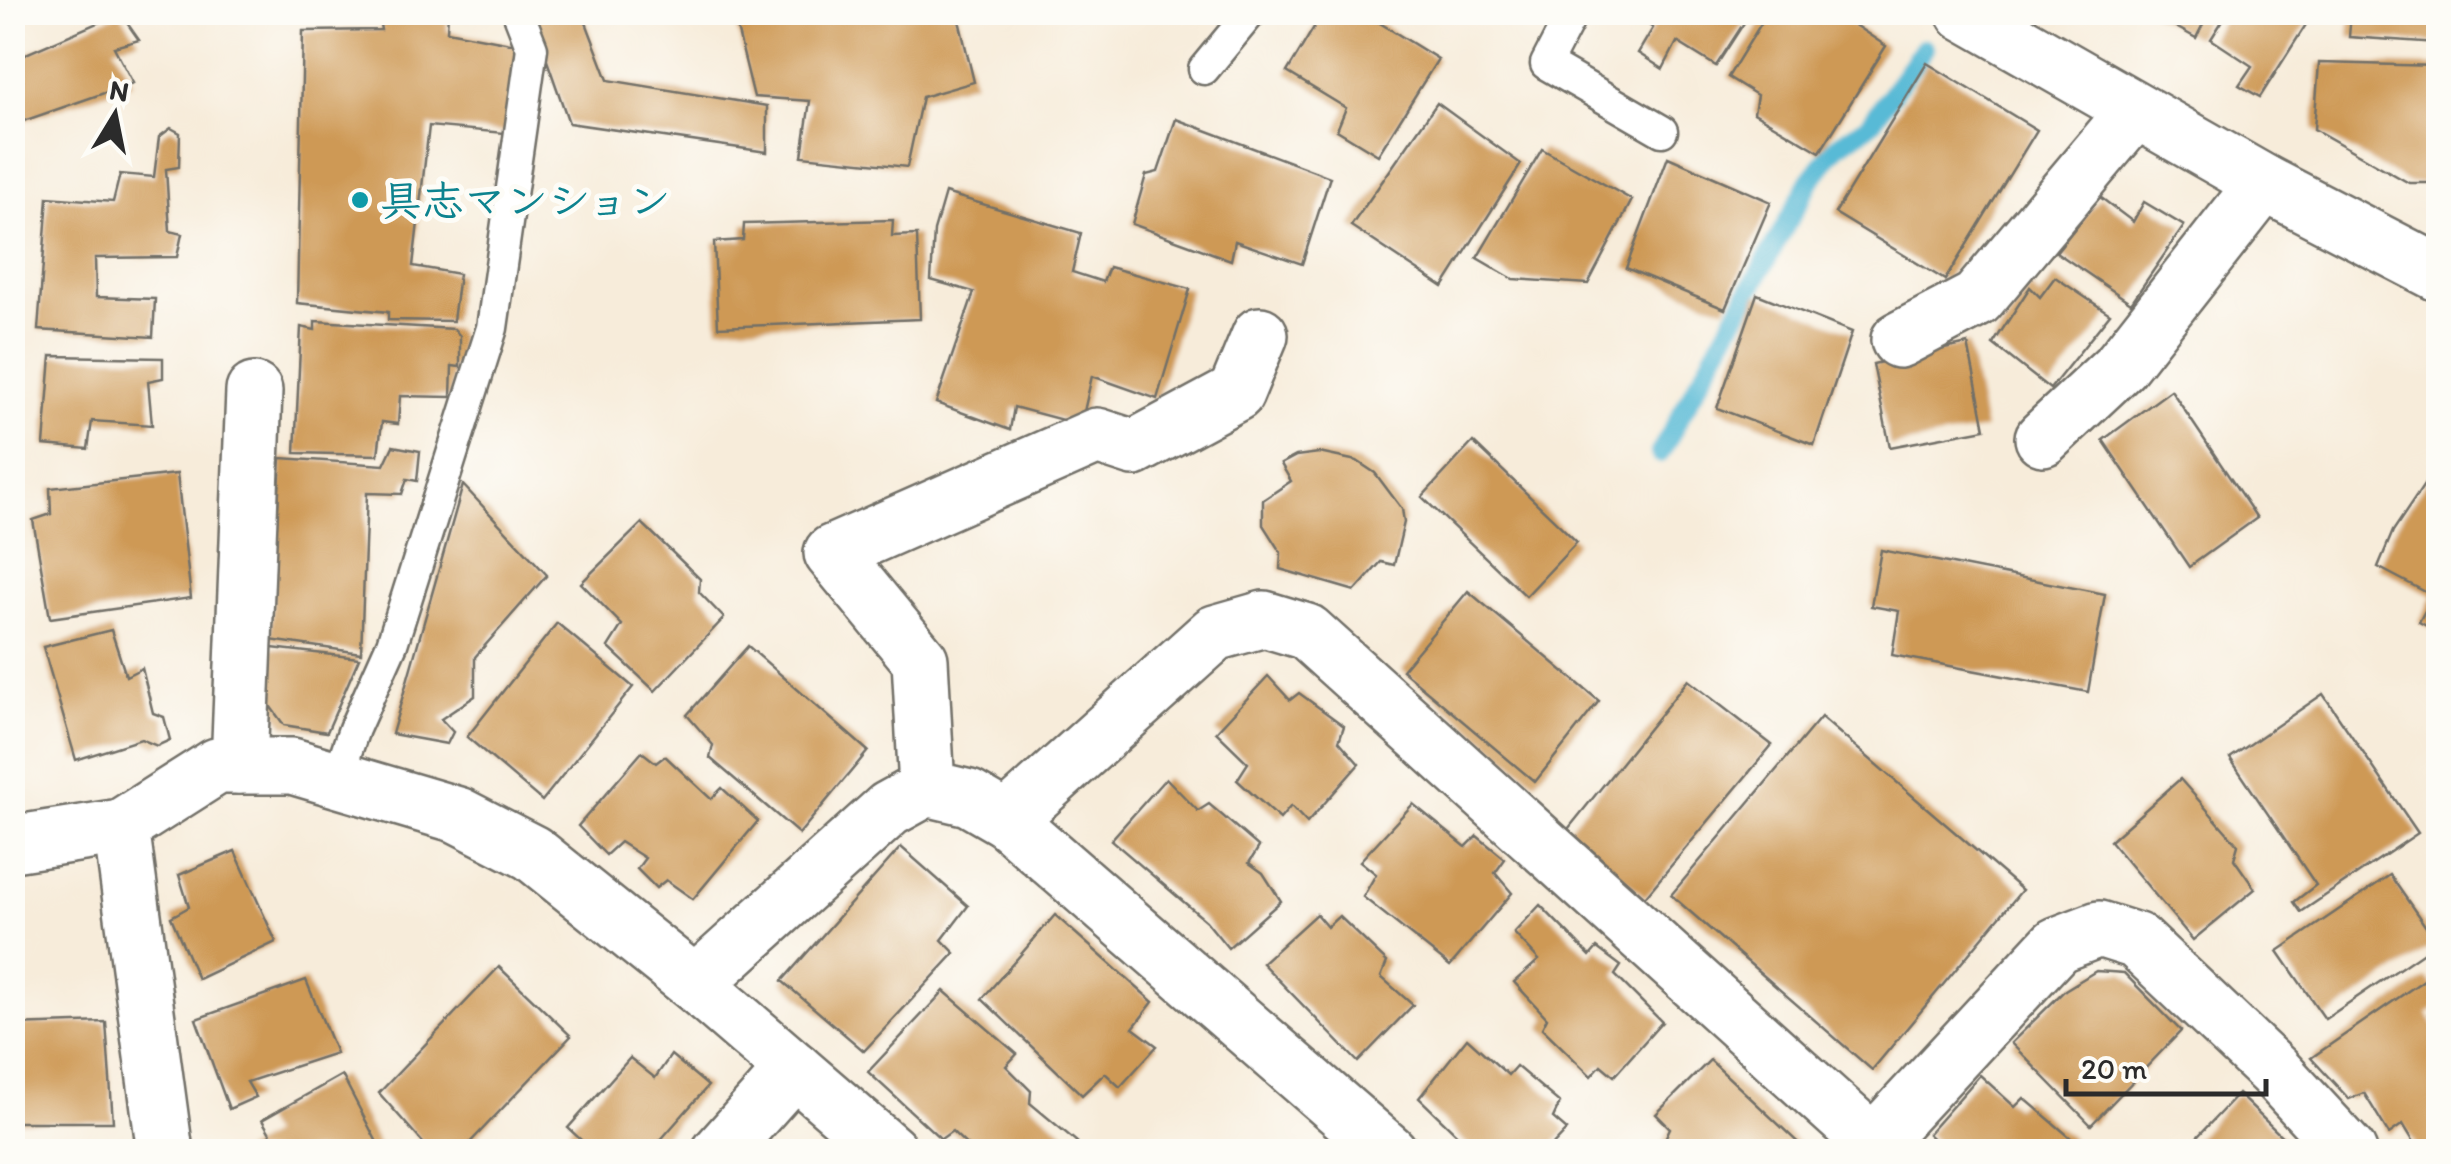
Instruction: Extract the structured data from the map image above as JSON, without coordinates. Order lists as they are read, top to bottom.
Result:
{
  "places": ["具志マンション"],
  "scale_bar": "20 m",
  "north": "top"
}
